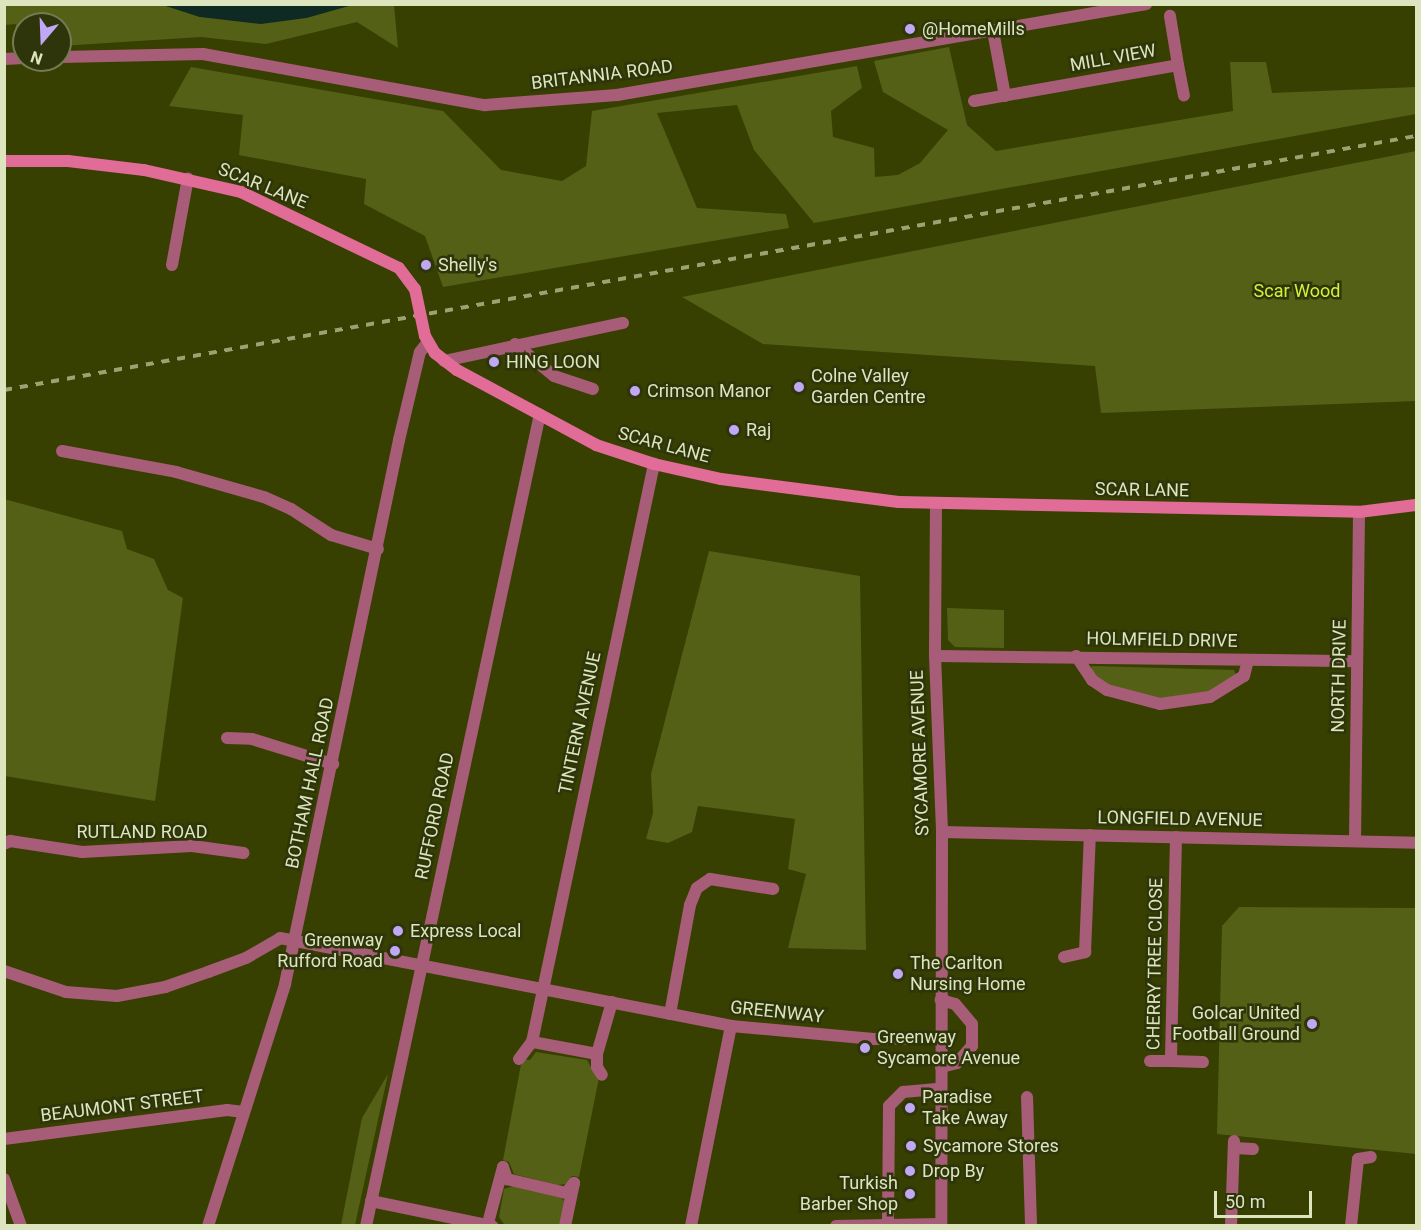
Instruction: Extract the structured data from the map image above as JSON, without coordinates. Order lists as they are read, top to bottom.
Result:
{
  "streets": {
    "main road": ["SCAR LANE"],
    "street": [
      "MILL VIEW",
      "BRITANNIA ROAD",
      "HOLMFIELD DRIVE",
      "NORTH DRIVE",
      "TINTERN AVENUE",
      "SYCAMORE AVENUE",
      "BOTHAM HALL ROAD",
      "RUFFORD ROAD",
      "LONGFIELD AVENUE",
      "RUTLAND ROAD",
      "CHERRY TREE CLOSE",
      "GREENWAY",
      "BEAUMONT STREET"
    ]
  },
  "crossings": [
    ["SCAR LANE", "NORTH DRIVE"],
    ["SCAR LANE", "TINTERN AVENUE"],
    ["SCAR LANE", "SYCAMORE AVENUE"],
    ["SCAR LANE", "BOTHAM HALL ROAD"],
    ["SCAR LANE", "RUFFORD ROAD"],
    ["HOLMFIELD DRIVE", "NORTH DRIVE"],
    ["HOLMFIELD DRIVE", "SYCAMORE AVENUE"],
    ["NORTH DRIVE", "LONGFIELD AVENUE"],
    ["TINTERN AVENUE", "GREENWAY"],
    ["SYCAMORE AVENUE", "LONGFIELD AVENUE"],
    ["SYCAMORE AVENUE", "GREENWAY"],
    ["BOTHAM HALL ROAD", "GREENWAY"],
    ["BOTHAM HALL ROAD", "BEAUMONT STREET"],
    ["RUFFORD ROAD", "GREENWAY"],
    ["LONGFIELD AVENUE", "CHERRY TREE CLOSE"]
  ],
  "parks": ["Scar Wood"],
  "places": [
    "@HomeMills",
    "Shelly's",
    "HING LOON",
    "Colne Valley Garden Centre",
    "Crimson Manor",
    "Raj",
    "Express Local",
    "Greenway Rufford Road",
    "The Carlton Nursing Home",
    "Golcar United Football Ground",
    "Greenway Sycamore Avenue",
    "Paradise Take Away",
    "Sycamore Stores",
    "Drop By",
    "Turkish Barber Shop"
  ],
  "scale_bar": "50 m",
  "north": "bottom"
}
